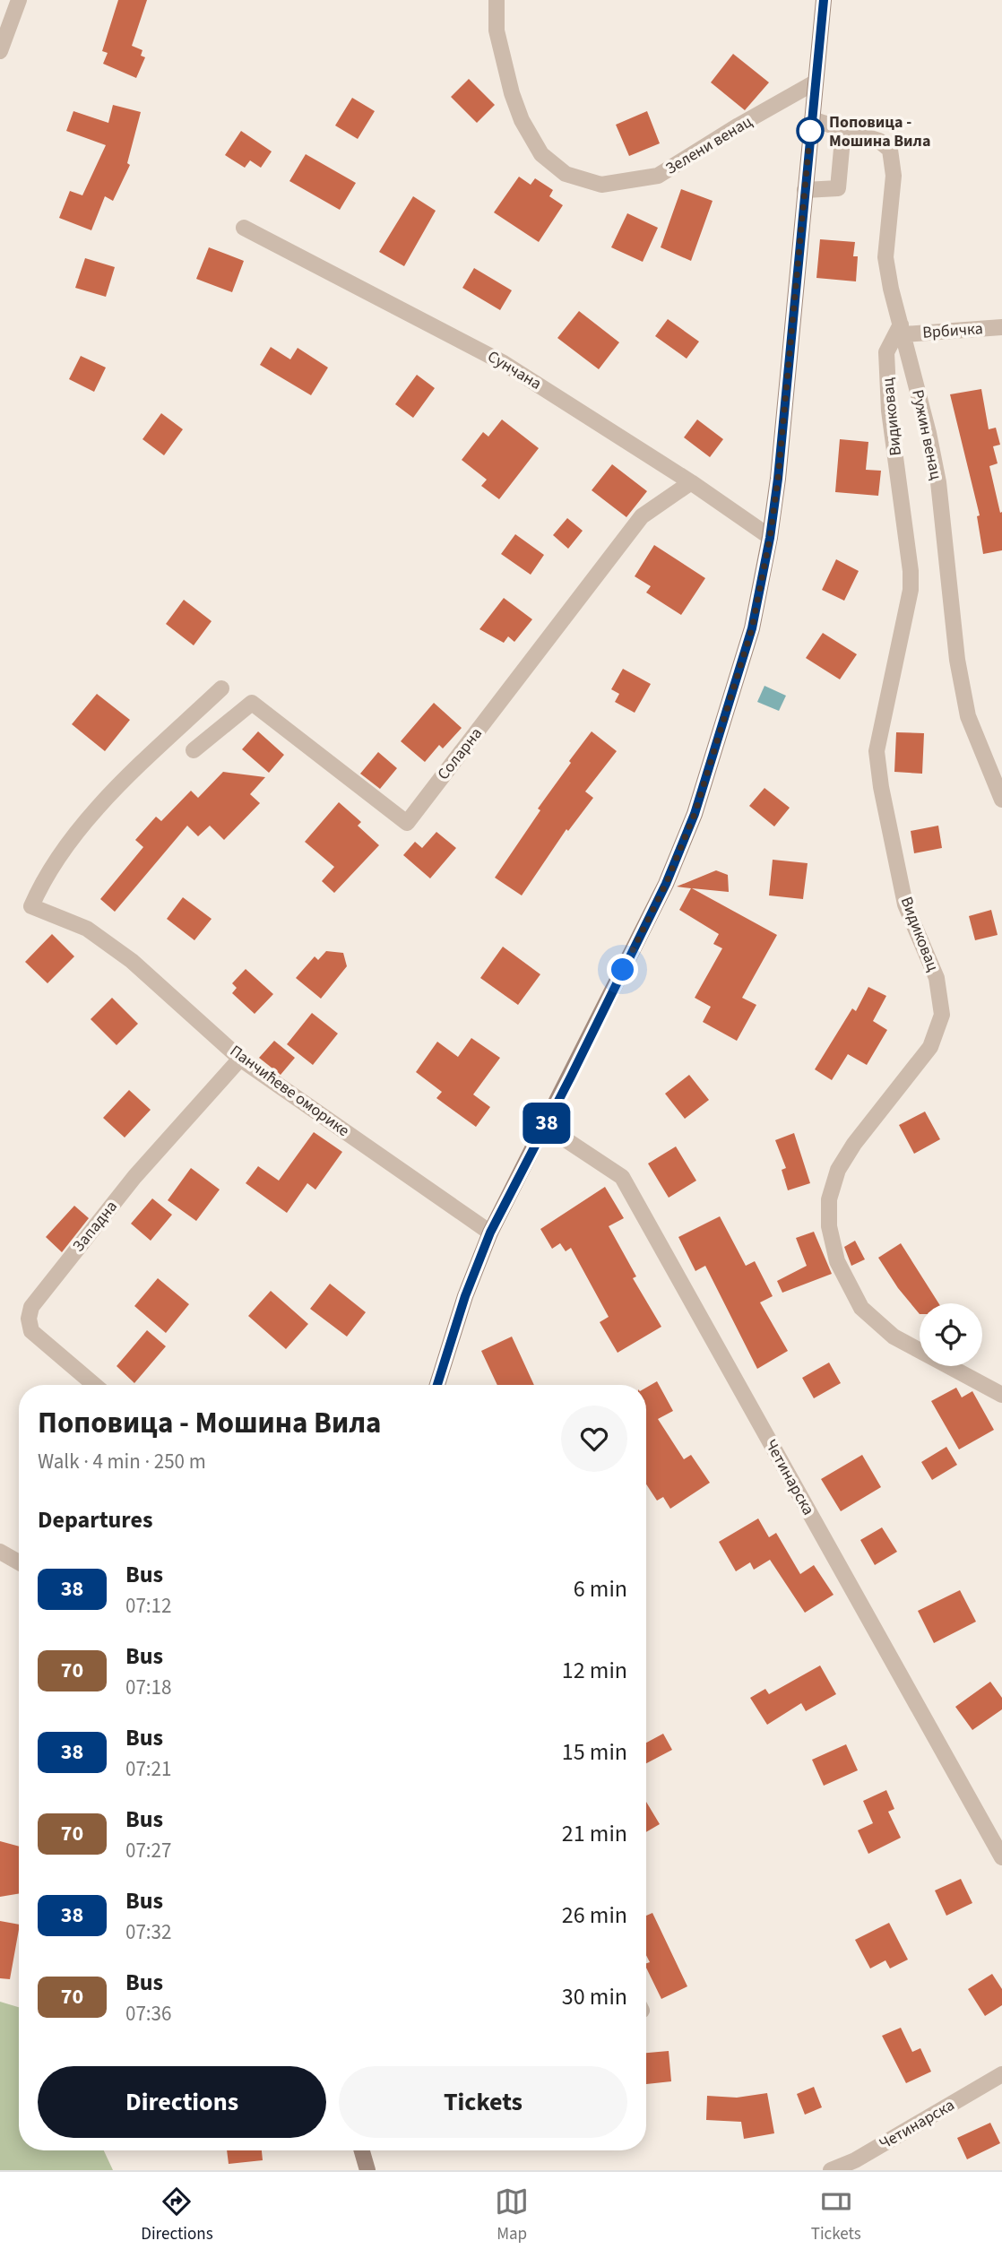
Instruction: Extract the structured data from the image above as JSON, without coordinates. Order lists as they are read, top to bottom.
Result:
{
  "streets": {
    "street": [
      "Зелени венац",
      "Врбичка",
      "Сунчана",
      "Видиковац",
      "Ружин венац",
      "Соларна",
      "Панчићеве оморике",
      "Западна",
      "Четинарска"
    ]
  },
  "crossings": [
    ["Врбичка", "Видиковац"],
    ["Врбичка", "Ружин венац"],
    ["Сунчана", "Соларна"],
    ["Видиковац", "Ружин венац"],
    ["Панчићеве оморике", "Западна"]
  ],
  "places": ["Поповица - Мошина Вила"],
  "lines": ["bus line 38"],
  "page": {
    "on_map": "38",
    "heading": [
      ["Поповица - Мошина Вила", "Walk · 4 min · 250 m"],
      "Departures"
    ],
    "list": [
      {
        "mark": "38",
        "name": "Bus",
        "note": "07:12",
        "value": "6 min"
      },
      {
        "mark": "70",
        "name": "Bus",
        "note": "07:18",
        "value": "12 min"
      },
      {
        "mark": "38",
        "name": "Bus",
        "note": "07:21",
        "value": "15 min"
      },
      {
        "mark": "70",
        "name": "Bus",
        "note": "07:27",
        "value": "21 min"
      },
      {
        "mark": "38",
        "name": "Bus",
        "note": "07:32",
        "value": "26 min"
      },
      {
        "mark": "70",
        "name": "Bus",
        "note": "07:36",
        "value": "30 min"
      }
    ],
    "buttons": ["Directions", "Tickets"],
    "tabs": ["Directions", "Map", "Tickets"]
  }
}
